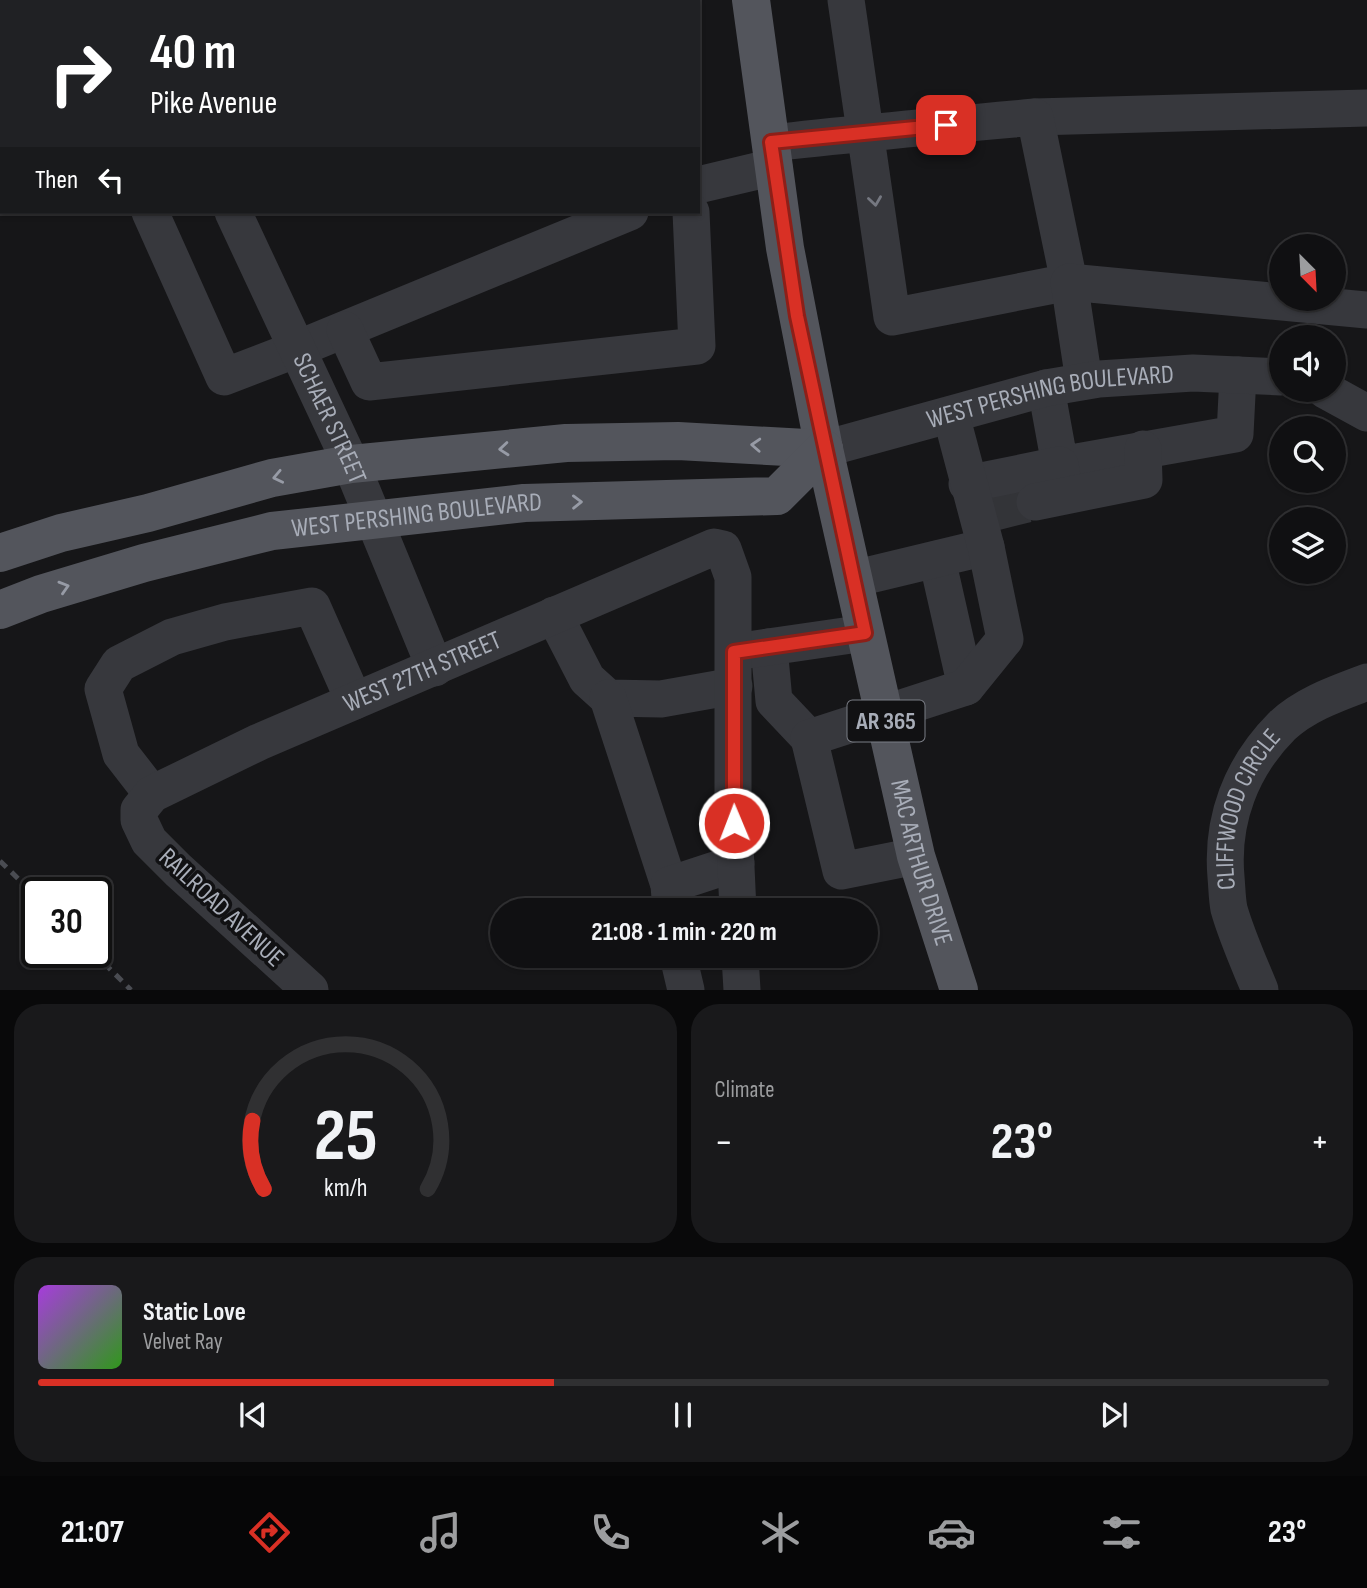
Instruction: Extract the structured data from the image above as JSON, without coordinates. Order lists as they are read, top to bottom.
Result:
{
  "streets": {
    "main road": ["WEST PERSHING BOULEVARD", "AR 365", "MAC ARTHUR DRIVE"],
    "street": [
      "SCHAER STREET",
      "WEST 27TH STREET",
      "CLIFFWOOD CIRCLE",
      "RAILROAD AVENUE"
    ]
  },
  "crossings": [
    ["WEST PERSHING BOULEVARD", "SCHAER STREET"],
    ["WEST PERSHING BOULEVARD", "AR 365"],
    ["WEST PERSHING BOULEVARD", "MAC ARTHUR DRIVE"],
    ["SCHAER STREET", "WEST 27TH STREET"],
    ["WEST 27TH STREET", "RAILROAD AVENUE"],
    ["AR 365", "MAC ARTHUR DRIVE"]
  ],
  "north": "bottom right",
  "page": {
    "turn": ["40 m", "Pike Avenue"],
    "then": "Then",
    "limit": "30",
    "trip": "21:08 · 1 min · 220 m",
    "tile": "Climate",
    "heat": ["−", "23°", "+"],
    "song": ["Static Love", "Velvet Ray"],
    "tabs": ["21:07", "23°"],
    "gauge": ["25", "km/h"]
  }
}
